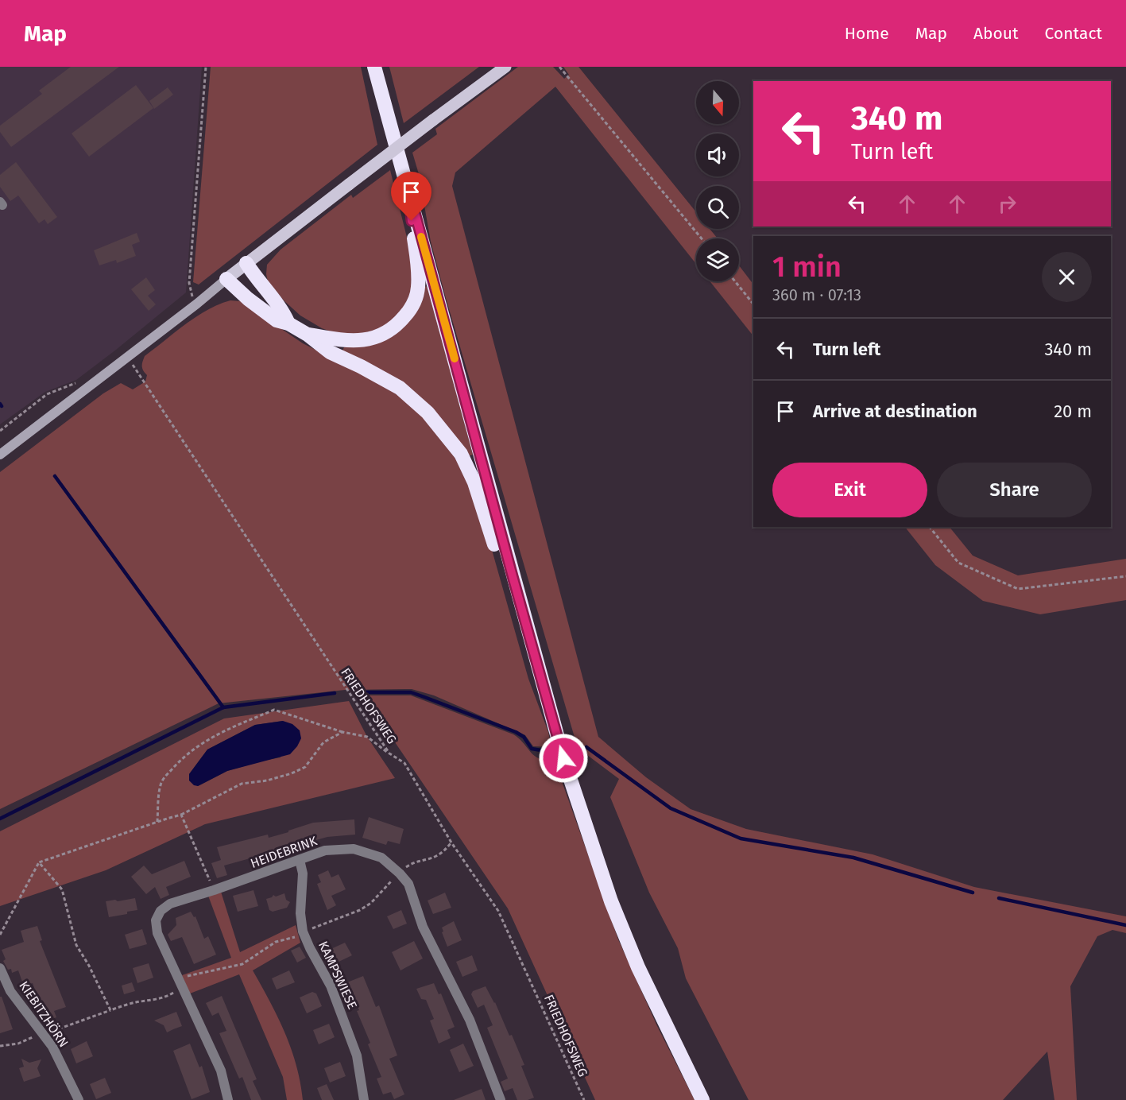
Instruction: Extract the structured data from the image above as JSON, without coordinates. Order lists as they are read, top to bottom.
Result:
{
  "streets": {
    "street": ["HEIDEBRINK", "KAMPSWIESE", "KIEBITZHÖRN"],
    "path": ["FRIEDHOFSWEG"]
  },
  "crossings": [
    ["HEIDEBRINK", "KAMPSWIESE"]
  ],
  "north": "bottom",
  "page": {
    "header": "Map",
    "nav": [
      "Home",
      "Map",
      "About",
      "Contact"
    ],
    "turn": ["340 m", "Turn left"],
    "heading": ["1 min", "360 m · 07:13"],
    "list": [
      {
        "name": "Turn left",
        "value": "340 m"
      },
      {
        "name": "Arrive at destination",
        "value": "20 m"
      }
    ],
    "buttons": ["Exit", "Share"]
  }
}
